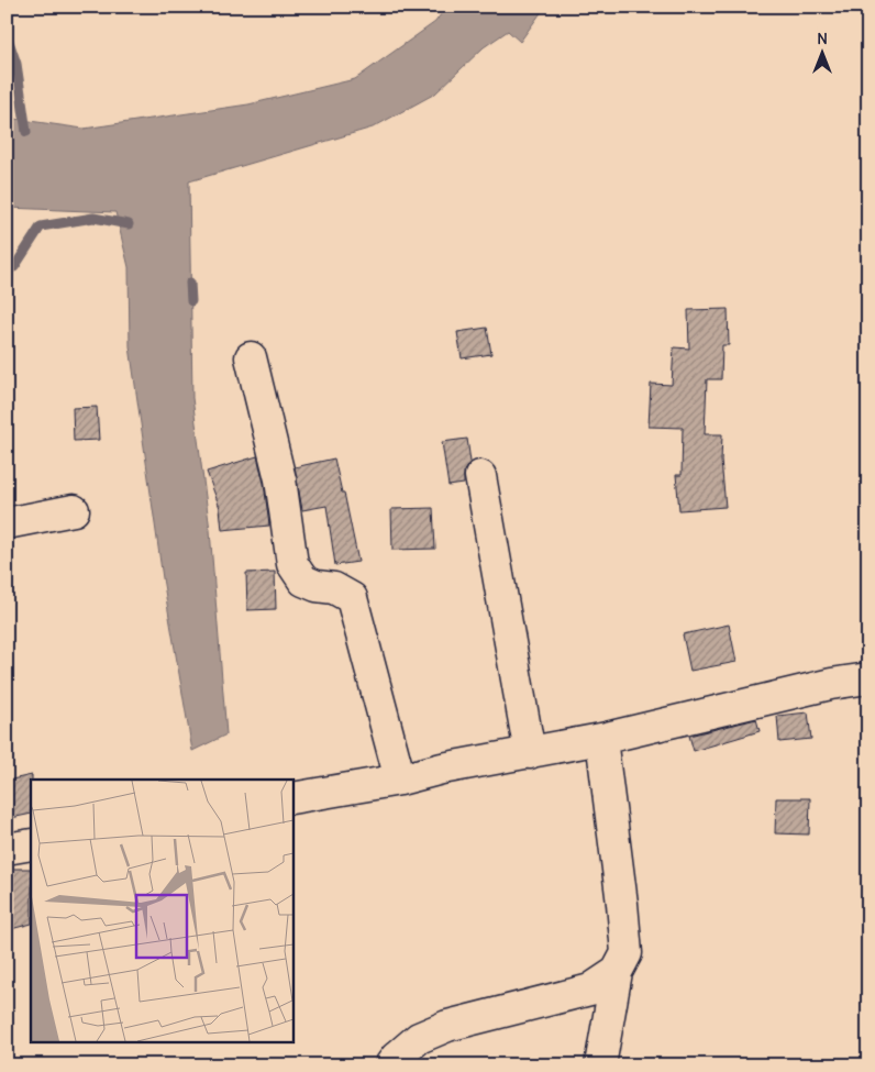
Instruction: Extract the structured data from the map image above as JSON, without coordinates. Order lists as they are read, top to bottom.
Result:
{
  "north": "top"
}
